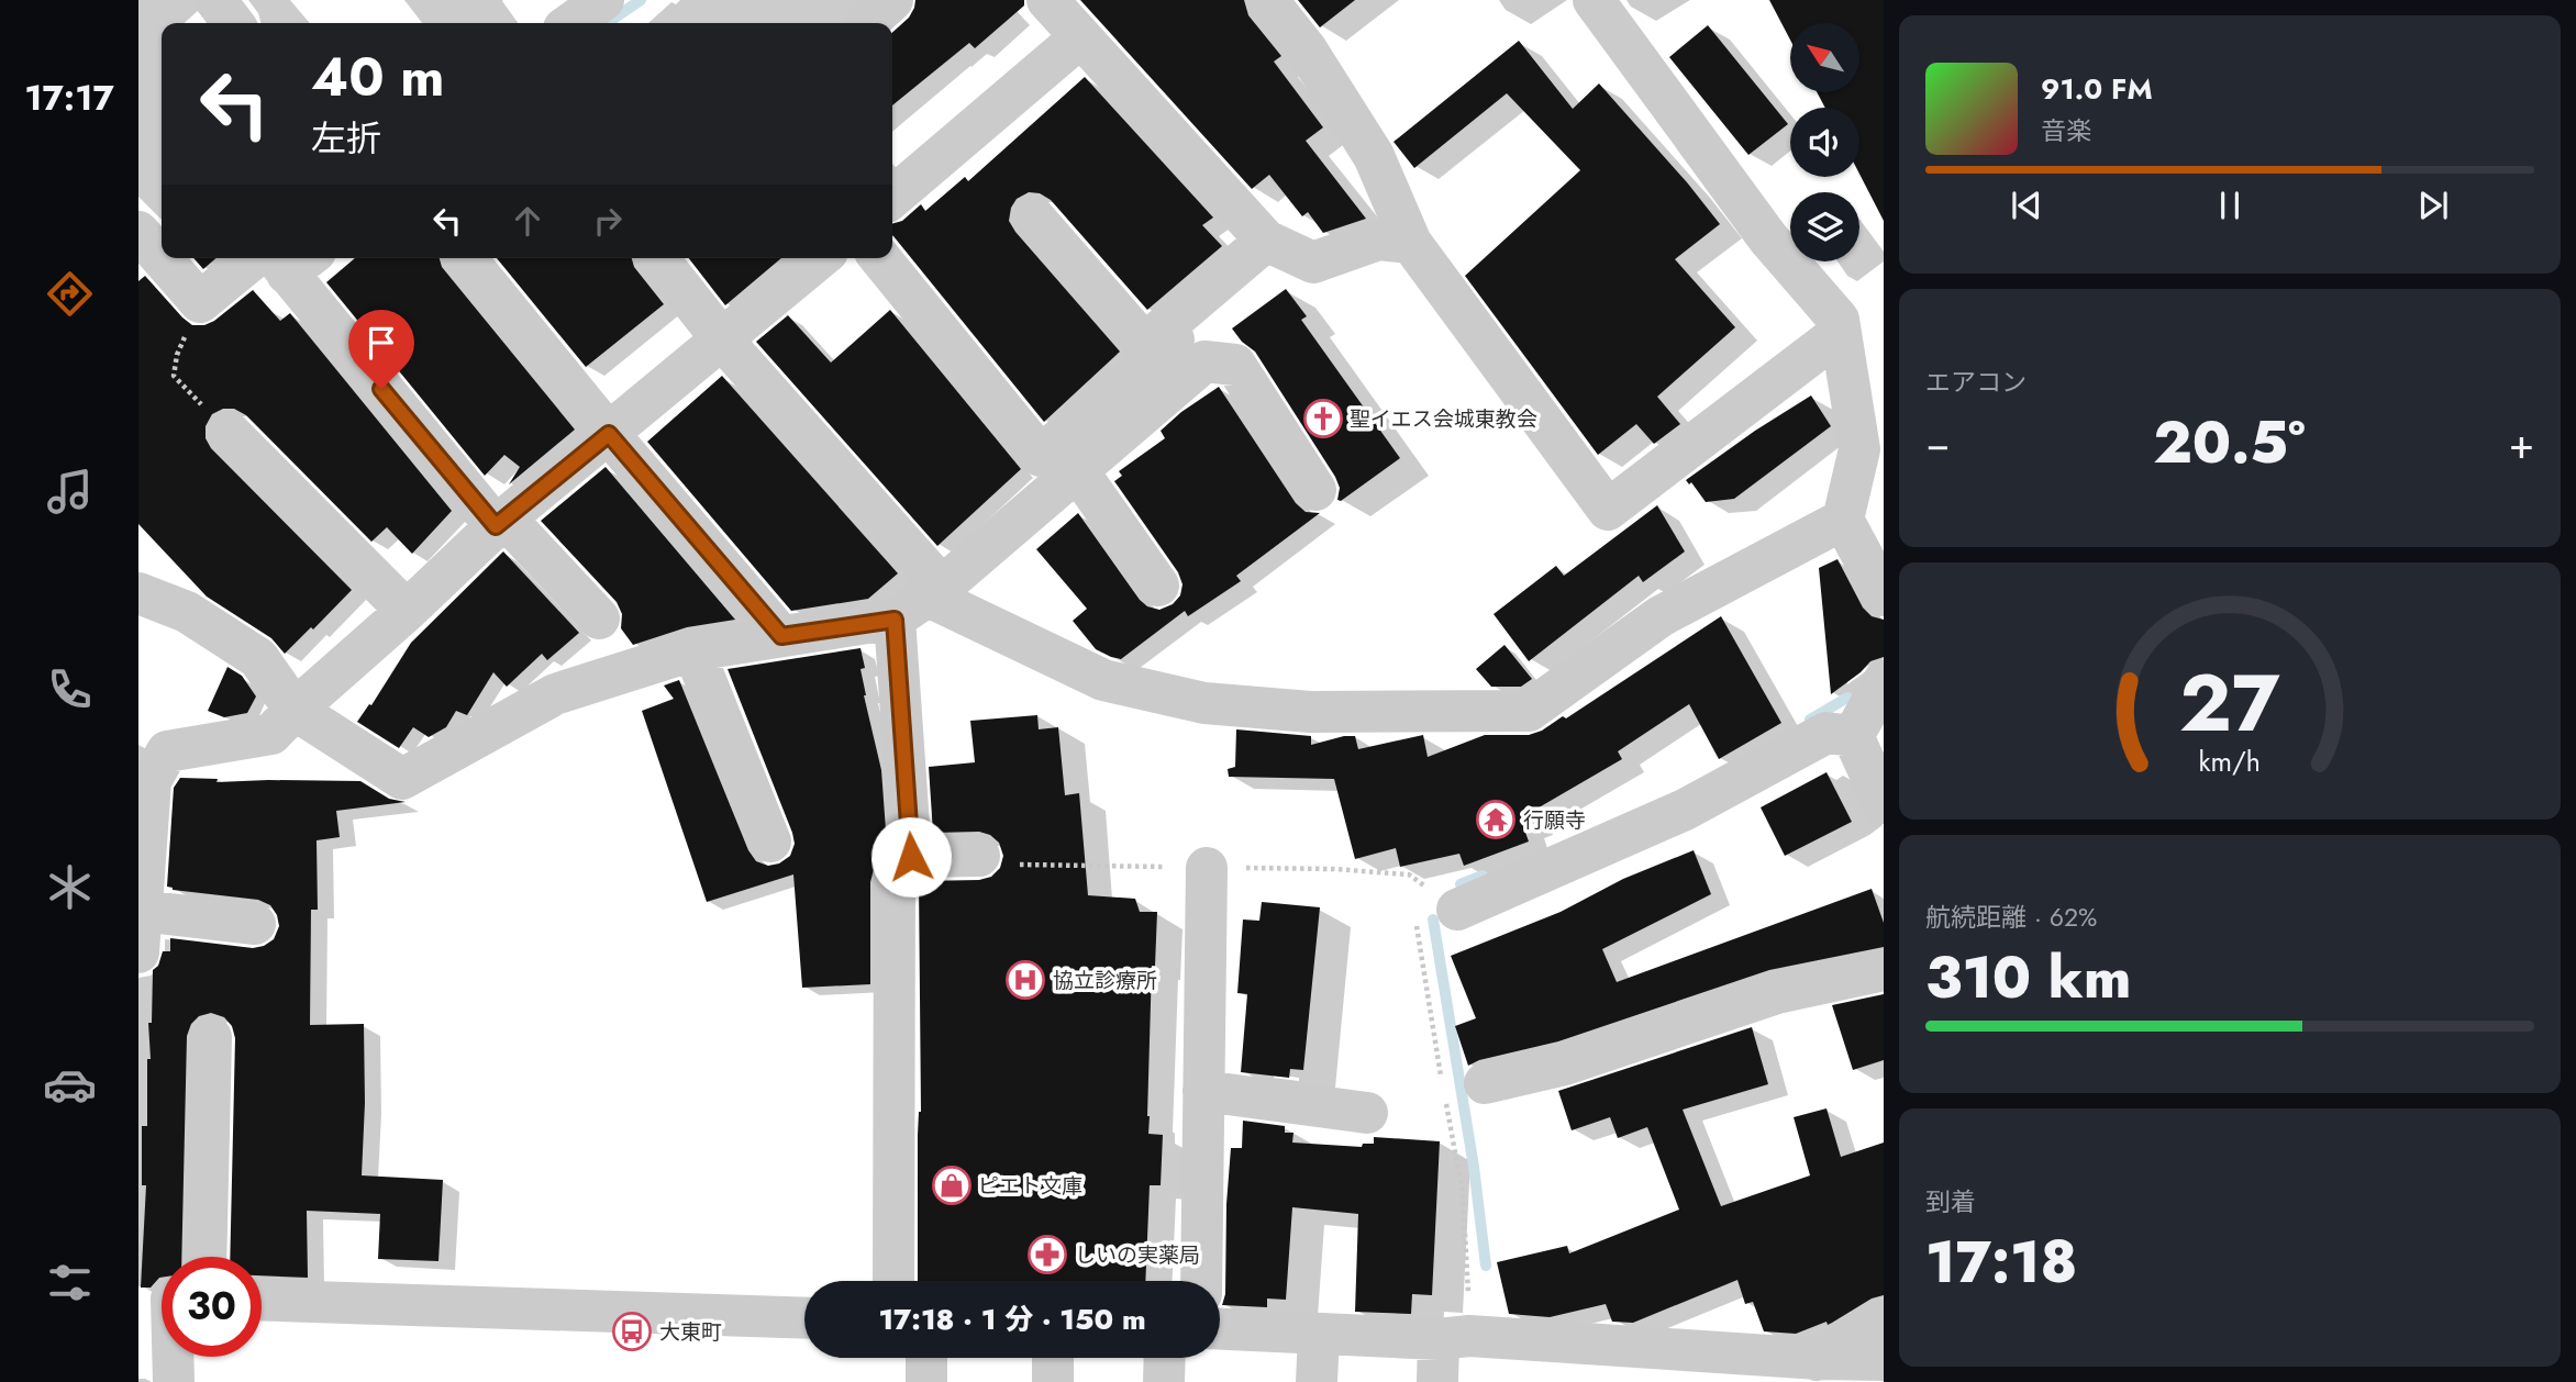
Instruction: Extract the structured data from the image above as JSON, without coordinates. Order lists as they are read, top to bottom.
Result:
{
  "places": {
    "church": ["聖イエス会城東教会"],
    "temple": ["行願寺"],
    "hospital": ["協立診療所"],
    "shop": ["ピエト文庫"],
    "pharmacy": ["しいの実薬局"],
    "bus stop": ["大東町"]
  },
  "north": "top left",
  "page": {
    "tabs": "17:17",
    "turn": ["40 m", "左折"],
    "song": ["91.0 FM", "音楽"],
    "tile": [
      "エアコン",
      ["航続距離 · 62%", "310 km"],
      ["到着", "17:18"]
    ],
    "heat": ["−", "20.5°", "+"],
    "limit": "30",
    "trip": "17:18 · 1 分 · 150 m",
    "gauge": ["27", "km/h"]
  }
}
